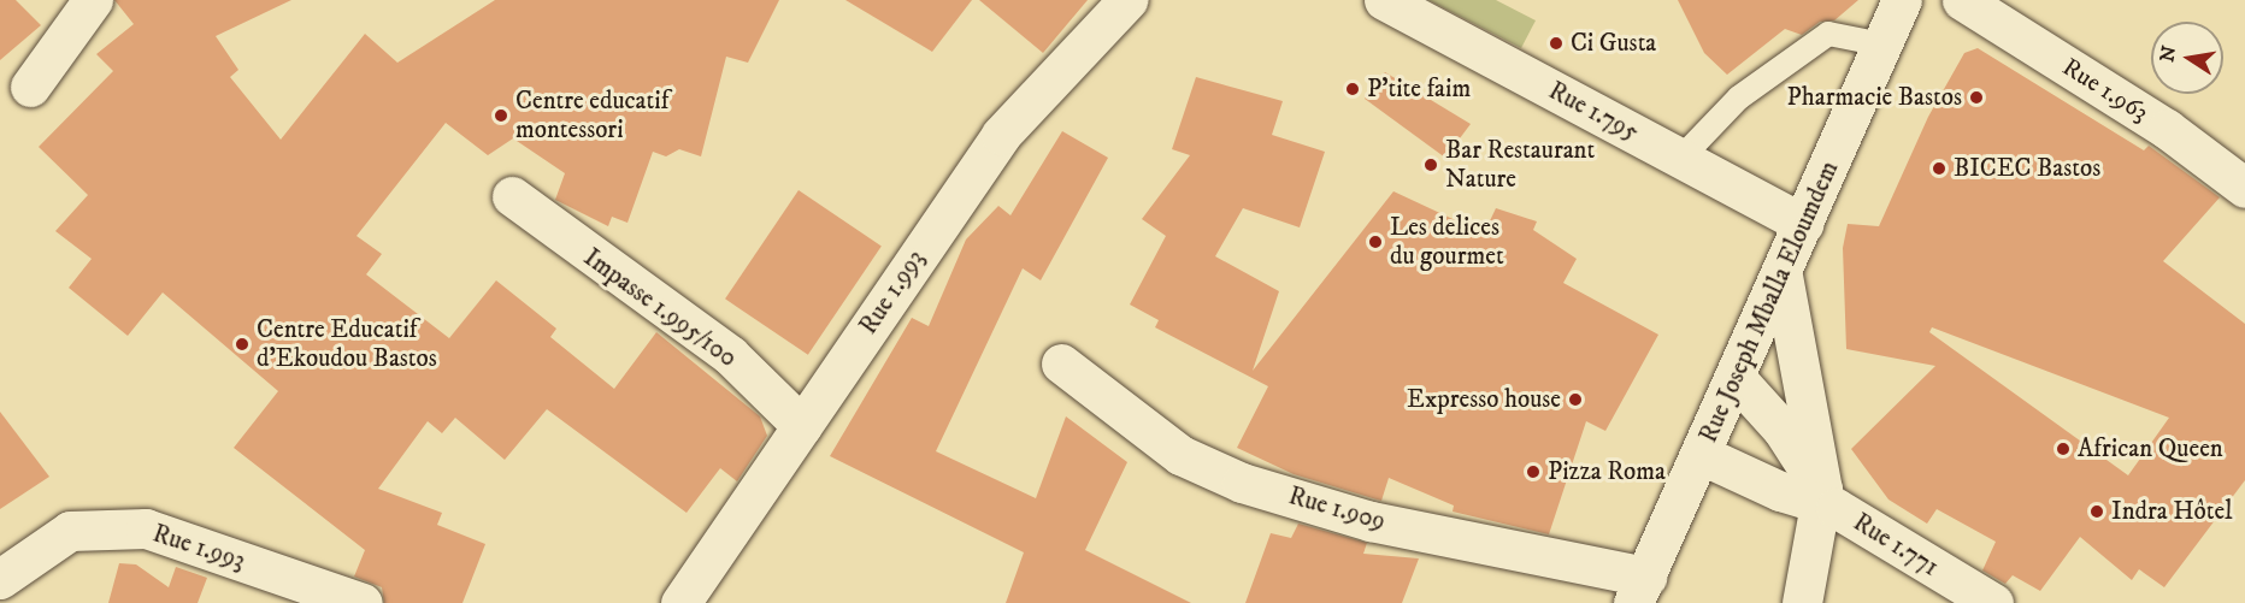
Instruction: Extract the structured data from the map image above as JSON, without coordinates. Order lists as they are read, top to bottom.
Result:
{
  "streets": {
    "street": [
      "Rue 1.963",
      "Rue 1.795",
      "Rue 1.993",
      "Rue Joseph Mballa Eloumdem",
      "Impasse 1.995/100",
      "Rue 1.909",
      "Rue 1.771"
    ]
  },
  "crossings": [
    ["Rue 1.795", "Rue Joseph Mballa Eloumdem"],
    ["Rue 1.993", "Impasse 1.995/100"],
    ["Rue Joseph Mballa Eloumdem", "Rue 1.909"],
    ["Rue Joseph Mballa Eloumdem", "Rue 1.771"]
  ],
  "places": [
    "Ci Gusta",
    "P'tite faim",
    "Pharmacie Bastos",
    "Centre educatif montessori",
    "Bar Restaurant Nature",
    "BICEC Bastos",
    "Les delices du gourmet",
    "Centre Educatif d'Ekoudou Bastos",
    "Expresso house",
    "African Queen",
    "Pizza Roma",
    "Indra Hôtel"
  ],
  "north": "left"
}
